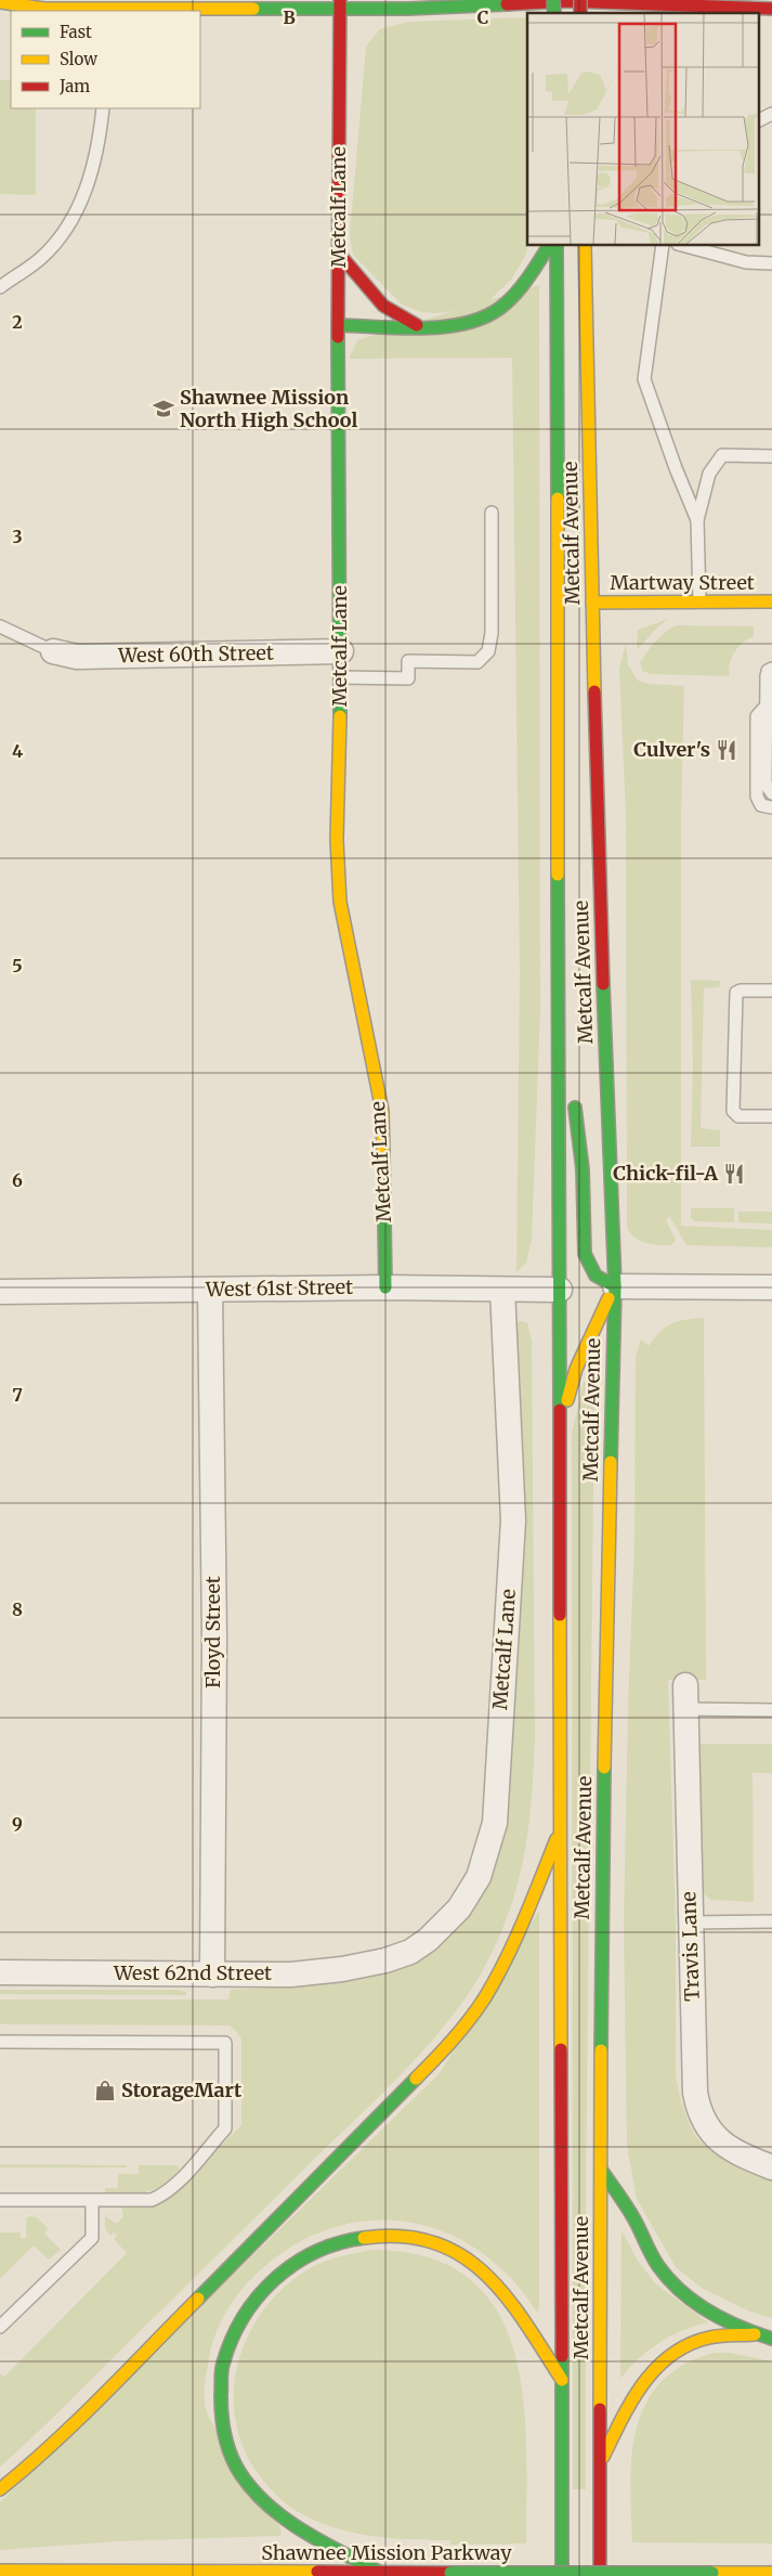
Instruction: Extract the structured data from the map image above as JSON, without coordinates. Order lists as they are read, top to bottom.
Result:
{
  "streets": {
    "main road": [
      "Metcalf Lane",
      "Metcalf Avenue",
      "Martway Street",
      "Shawnee Mission Parkway"
    ],
    "street": [
      "West 60th Street",
      "West 61st Street",
      "Floyd Street",
      "Travis Lane",
      "West 62nd Street"
    ]
  },
  "crossings": [
    ["Metcalf Lane", "West 60th Street"],
    ["Metcalf Lane", "West 61st Street"],
    ["Metcalf Lane", "West 62nd Street"],
    ["Metcalf Avenue", "Martway Street"],
    ["Metcalf Avenue", "West 61st Street"],
    ["West 61st Street", "Floyd Street"],
    ["Floyd Street", "West 62nd Street"]
  ],
  "places": {
    "school or university": ["Shawnee Mission North High School"],
    "restaurant": ["Culver's", "Chick-fil-A"],
    "shop": ["StorageMart"]
  },
  "legend": ["Fast", "Slow", "Jam"],
  "grid": {
    "columns": ["B", "C"],
    "rows": [
      "2",
      "3",
      "4",
      "5",
      "6",
      "7",
      "8",
      "9"
    ]
  }
}
